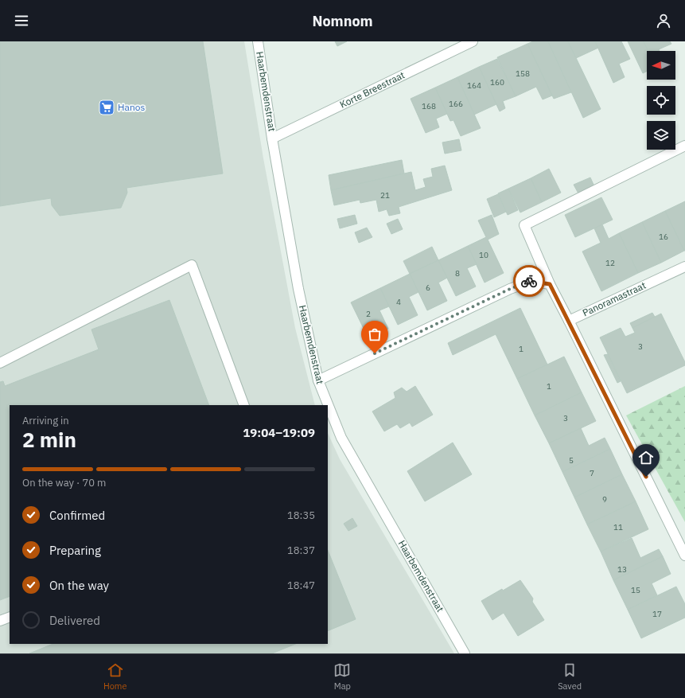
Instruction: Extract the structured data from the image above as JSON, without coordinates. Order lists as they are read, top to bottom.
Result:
{
  "streets": {
    "street": ["Korte Breestraat", "Haarbemdenstraat", "Panoramastraat"]
  },
  "crossings": [
    ["Korte Breestraat", "Haarbemdenstraat"]
  ],
  "places": {
    "supermarket": ["Hanos"]
  },
  "house_numbers": [
    "158",
    "160",
    "164",
    "166",
    "168",
    "21",
    "16",
    "10",
    "12",
    "8",
    "6",
    "4",
    "2",
    "3",
    "1",
    "1",
    "3",
    "5",
    "7",
    "9",
    "11",
    "13",
    "15",
    "17"
  ],
  "north": "left",
  "page": {
    "header": "Nomnom",
    "heading": ["2 min", "Arriving in", "19:04–19:09"],
    "bar": "On the way · 70 m",
    "list": [
      ["Confirmed", "18:35"],
      ["Preparing", "18:37"],
      ["On the way", "18:47"],
      "Delivered"
    ],
    "tabs": ["Home", "Map", "Saved"]
  }
}
